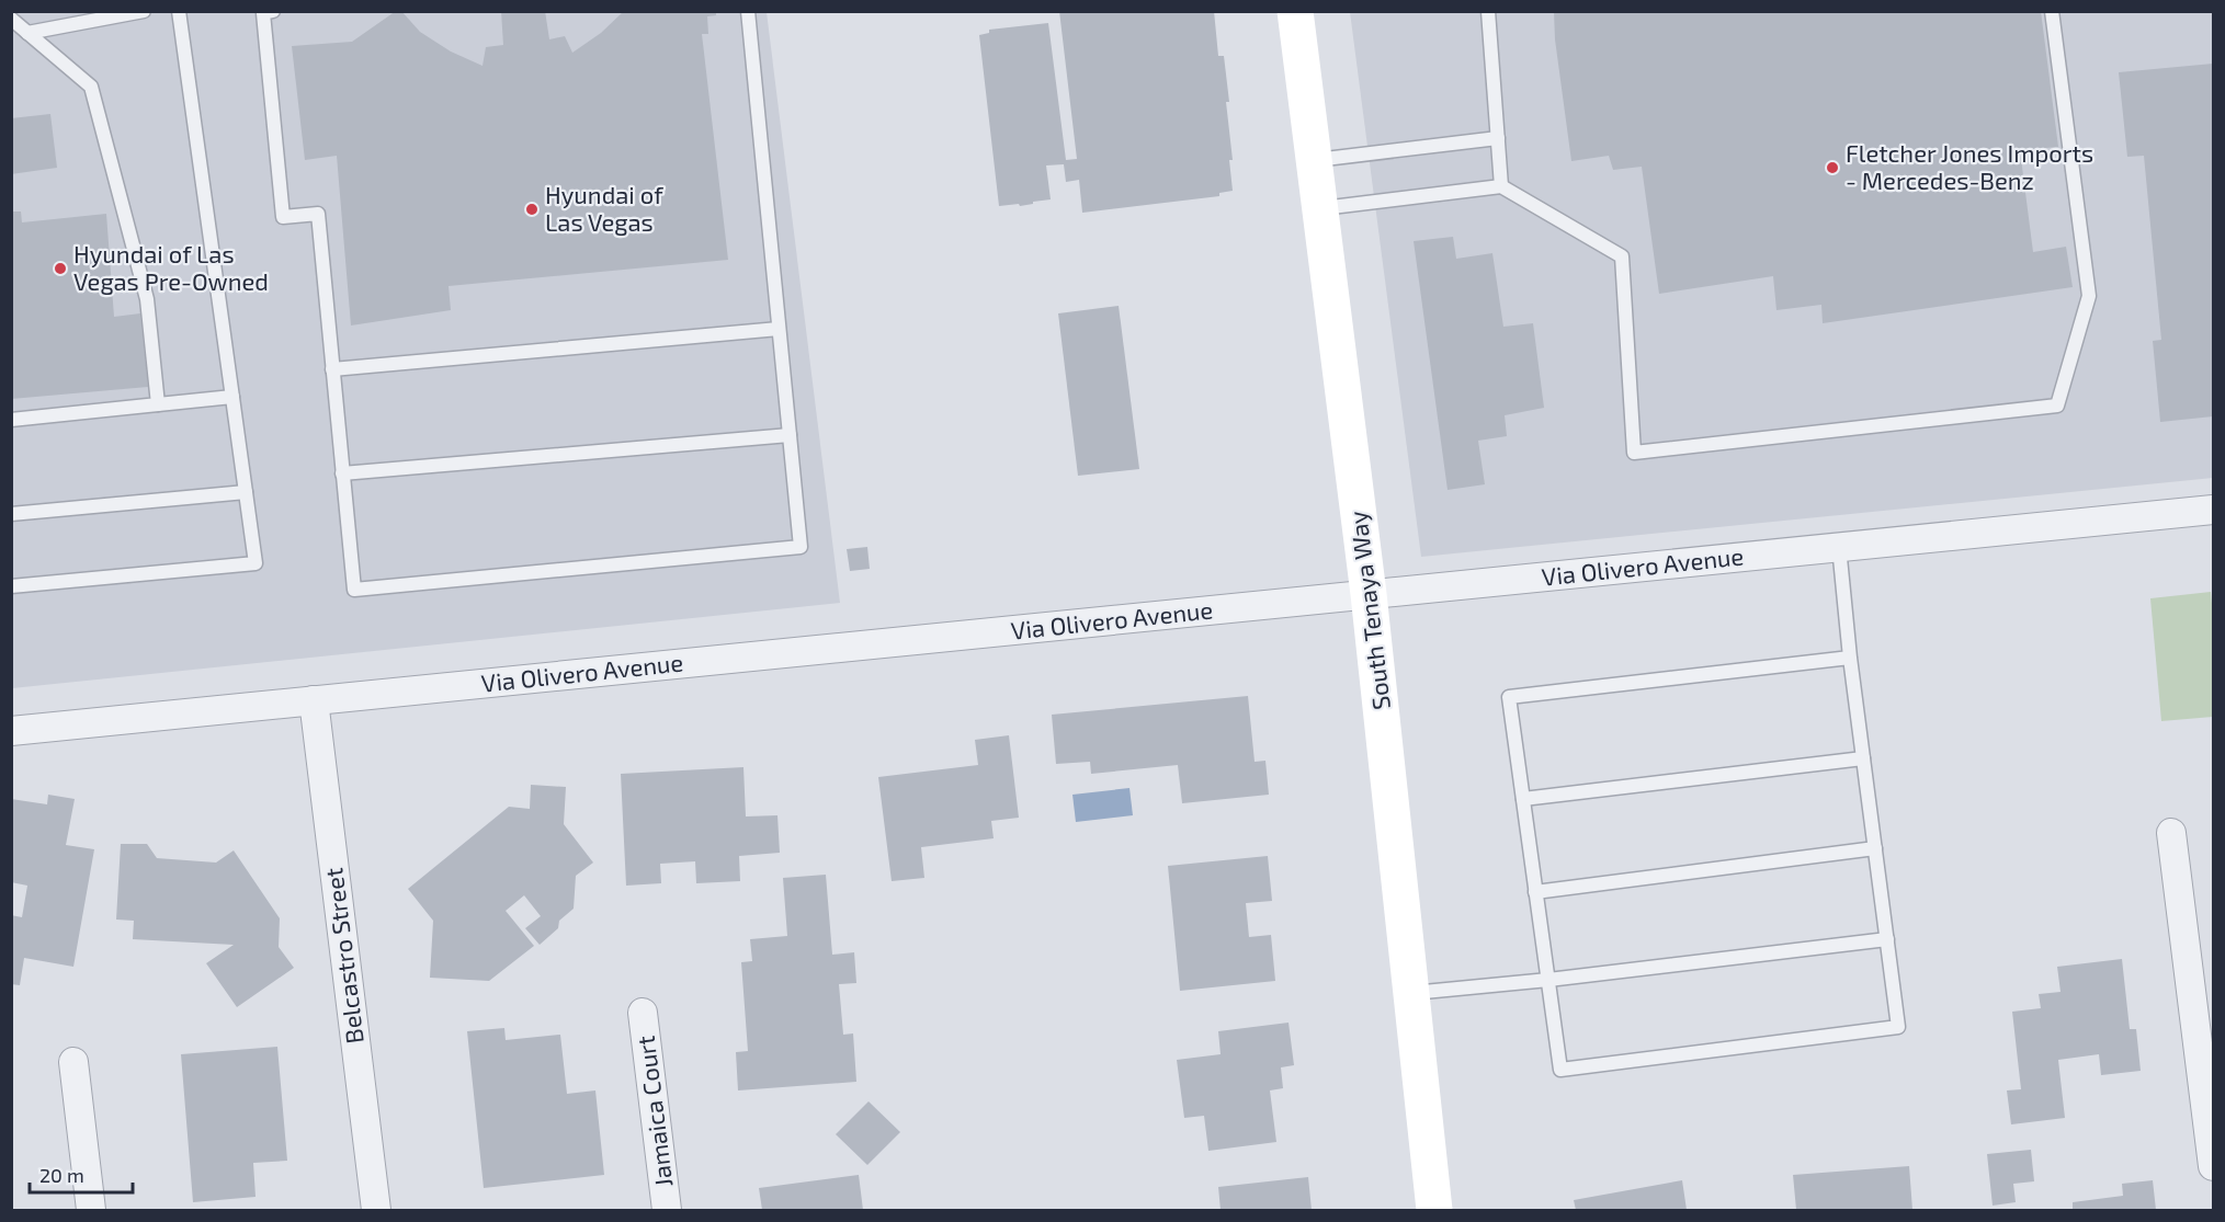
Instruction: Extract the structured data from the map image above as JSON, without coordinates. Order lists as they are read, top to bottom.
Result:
{
  "streets": {
    "street": [
      "Via Olivero Avenue",
      "South Tenaya Way",
      "Belcastro Street",
      "Jamaica Court"
    ]
  },
  "crossings": [
    ["Via Olivero Avenue", "South Tenaya Way"],
    ["Via Olivero Avenue", "Belcastro Street"]
  ],
  "places": ["Fletcher Jones Imports - Mercedes-Benz", "Hyundai of Las Vegas", "Hyundai of Las Vegas Pre-Owned"],
  "scale_bar": "20 m"
}
